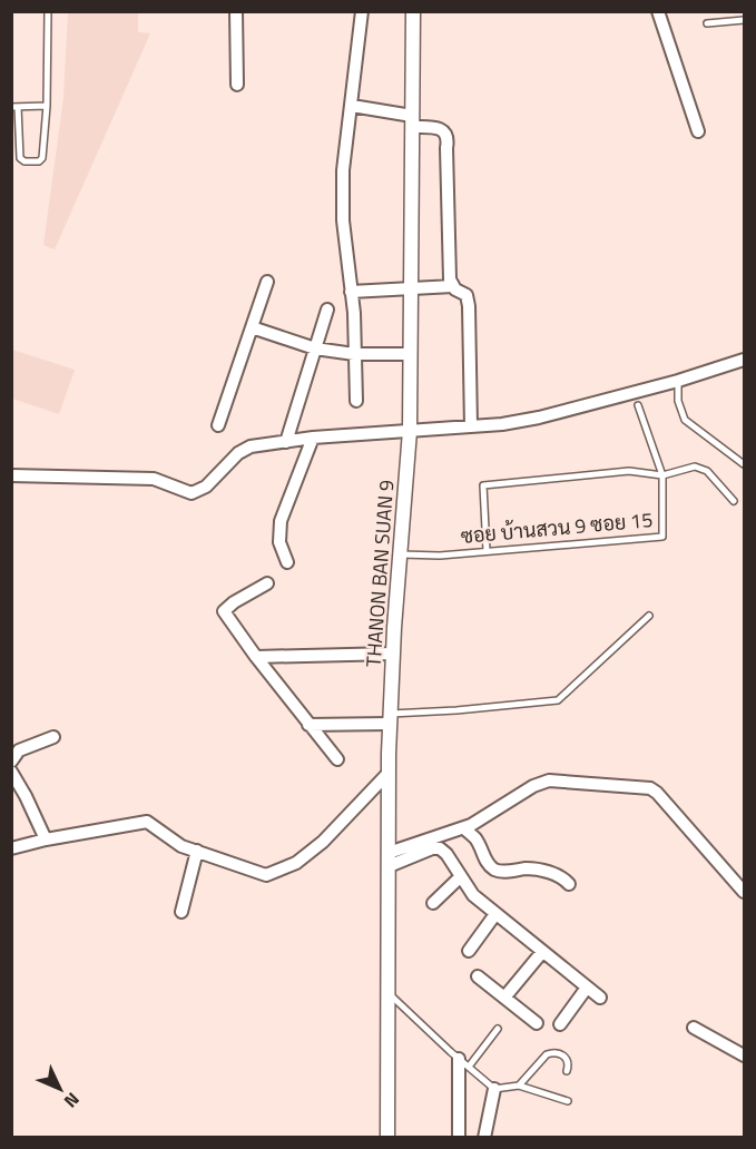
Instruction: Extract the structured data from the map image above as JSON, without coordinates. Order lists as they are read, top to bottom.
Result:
{
  "streets": {
    "street": ["THANON BAN SUAN 9"],
    "lane": ["ซอย บ้านสวน 9 ซอย 15"]
  },
  "crossings": [
    ["ซอย บ้านสวน 9 ซอย 15", "THANON BAN SUAN 9"]
  ],
  "north": "bottom right"
}
